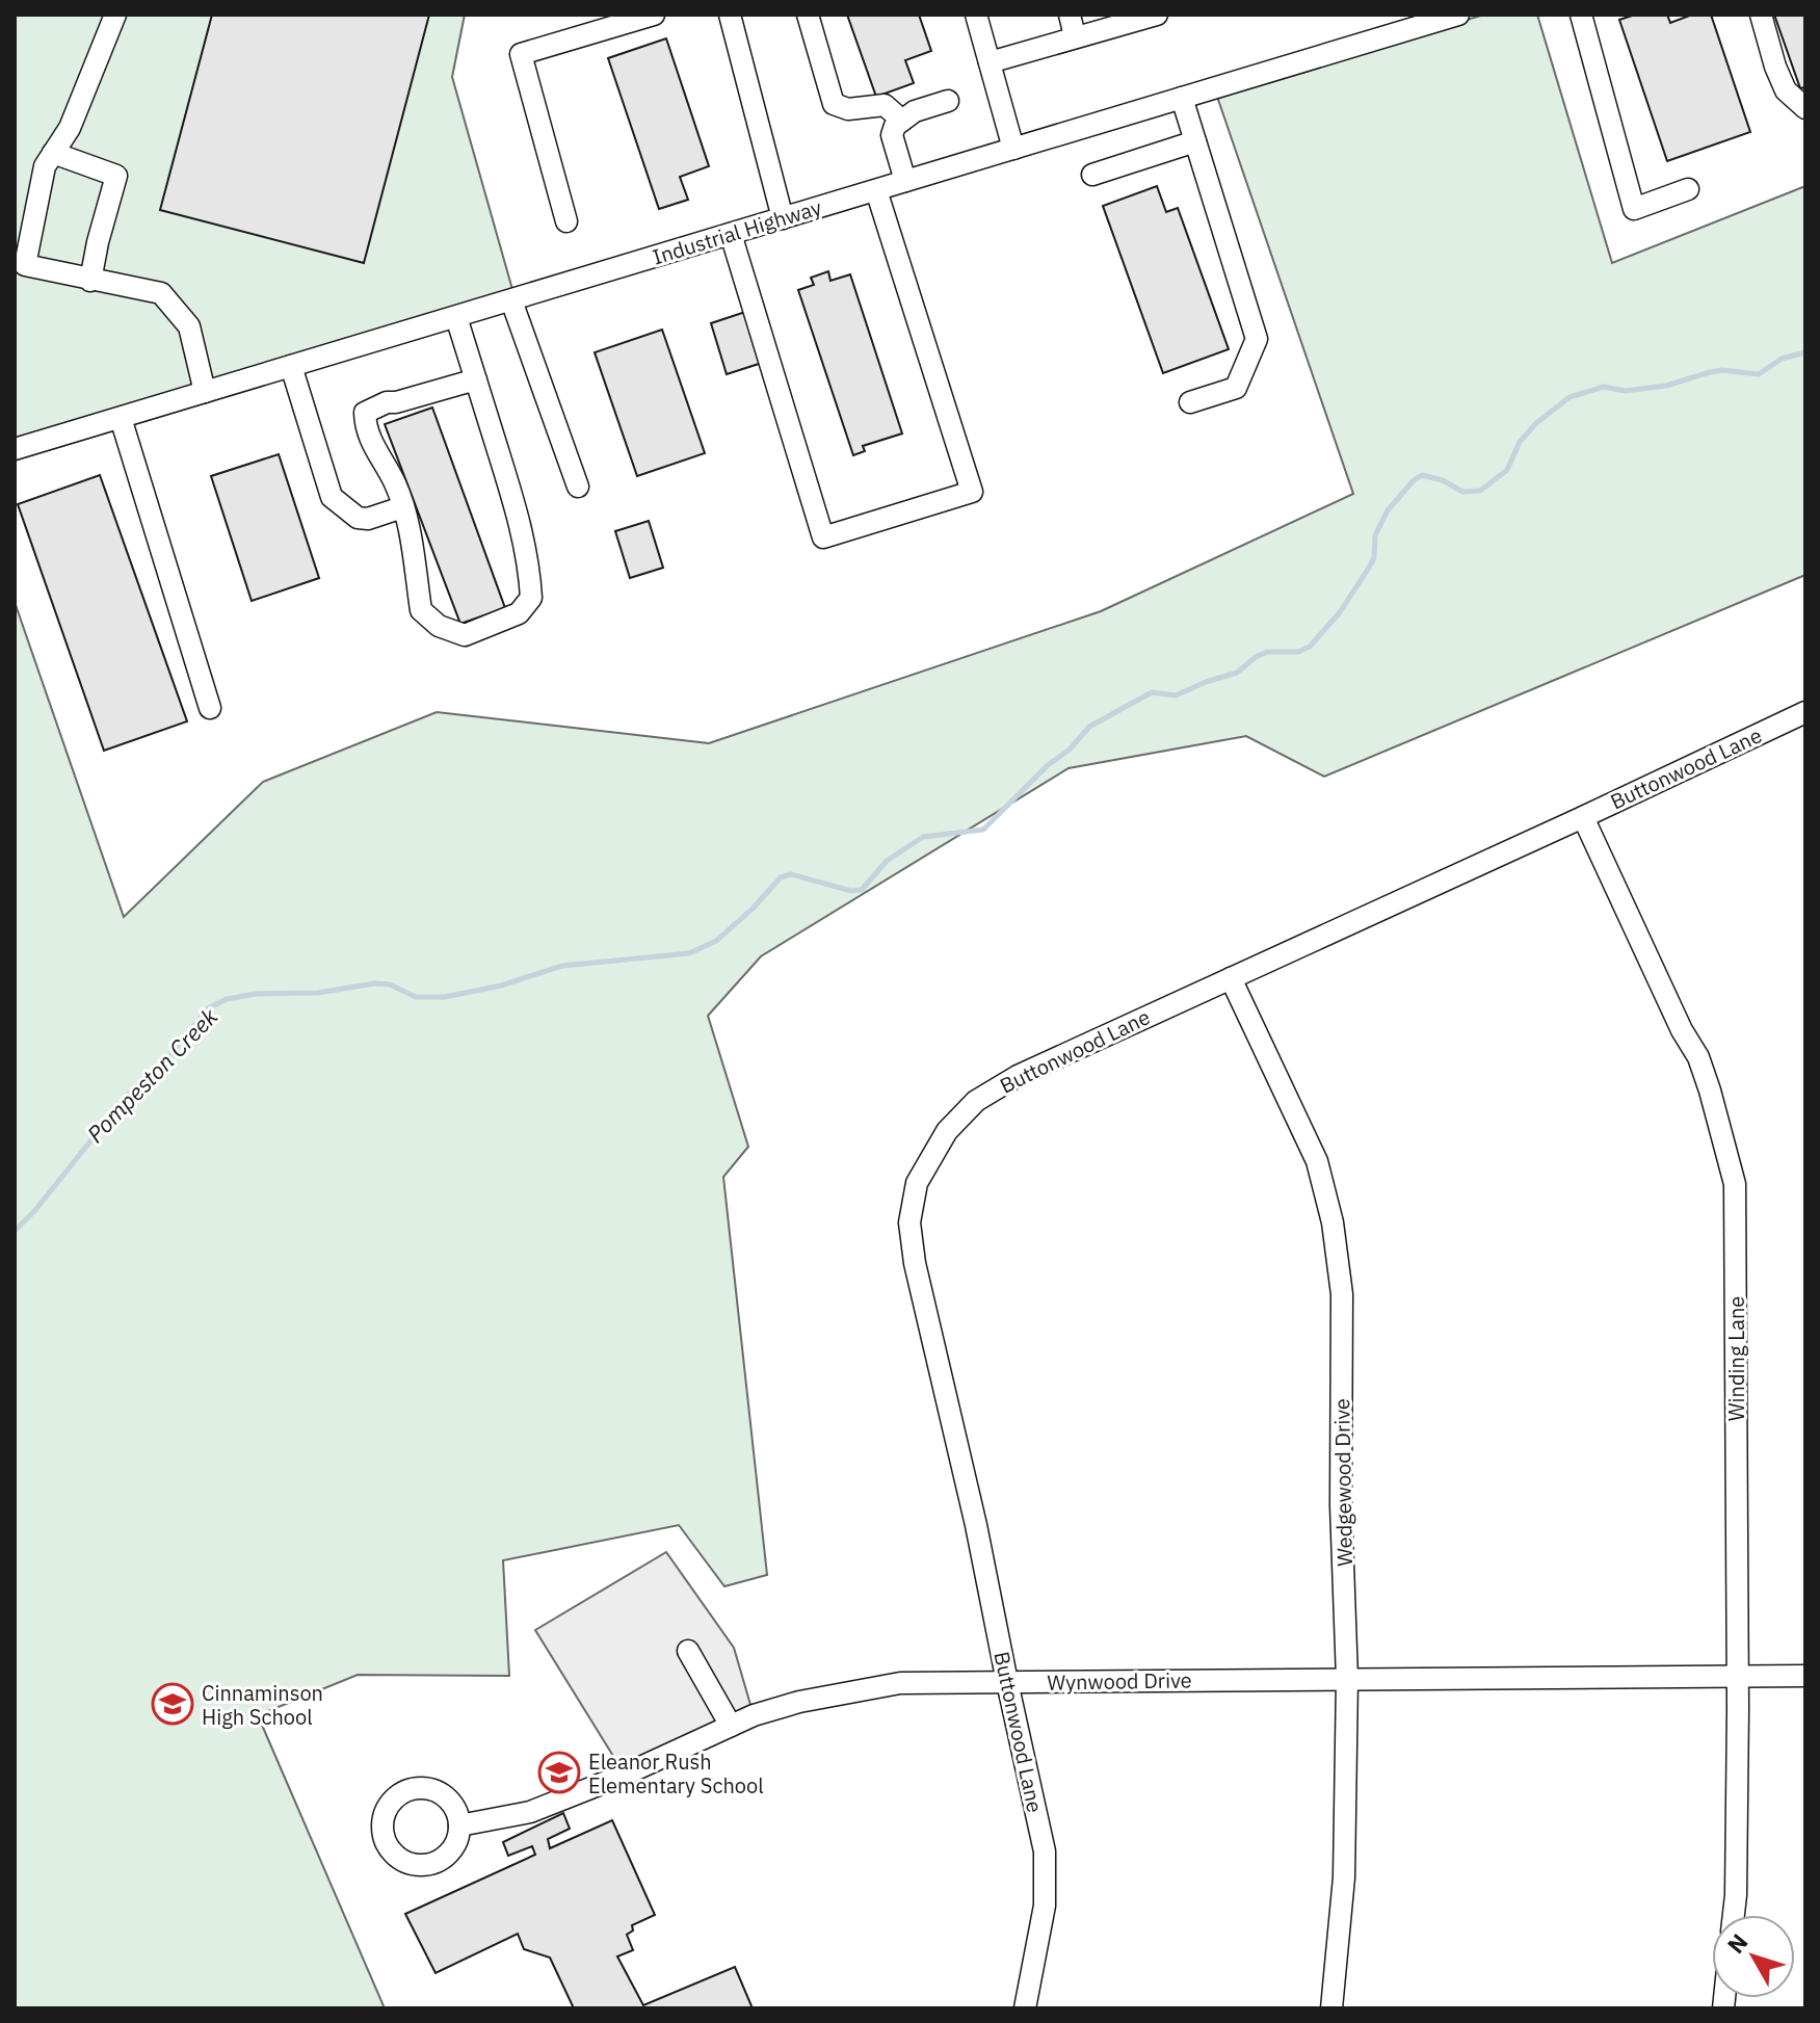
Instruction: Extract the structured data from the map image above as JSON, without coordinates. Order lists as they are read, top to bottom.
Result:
{
  "streets": {
    "street": [
      "Industrial Highway",
      "Buttonwood Lane",
      "Winding Lane",
      "Wedgewood Drive",
      "Wynwood Drive"
    ]
  },
  "crossings": [
    ["Buttonwood Lane", "Winding Lane"],
    ["Buttonwood Lane", "Wedgewood Drive"],
    ["Buttonwood Lane", "Wynwood Drive"],
    ["Winding Lane", "Wynwood Drive"],
    ["Wedgewood Drive", "Wynwood Drive"]
  ],
  "water": ["Pompeston Creek"],
  "places": {
    "school or university": ["Cinnaminson High School", "Eleanor Rush Elementary School"]
  },
  "north": "top left"
}
